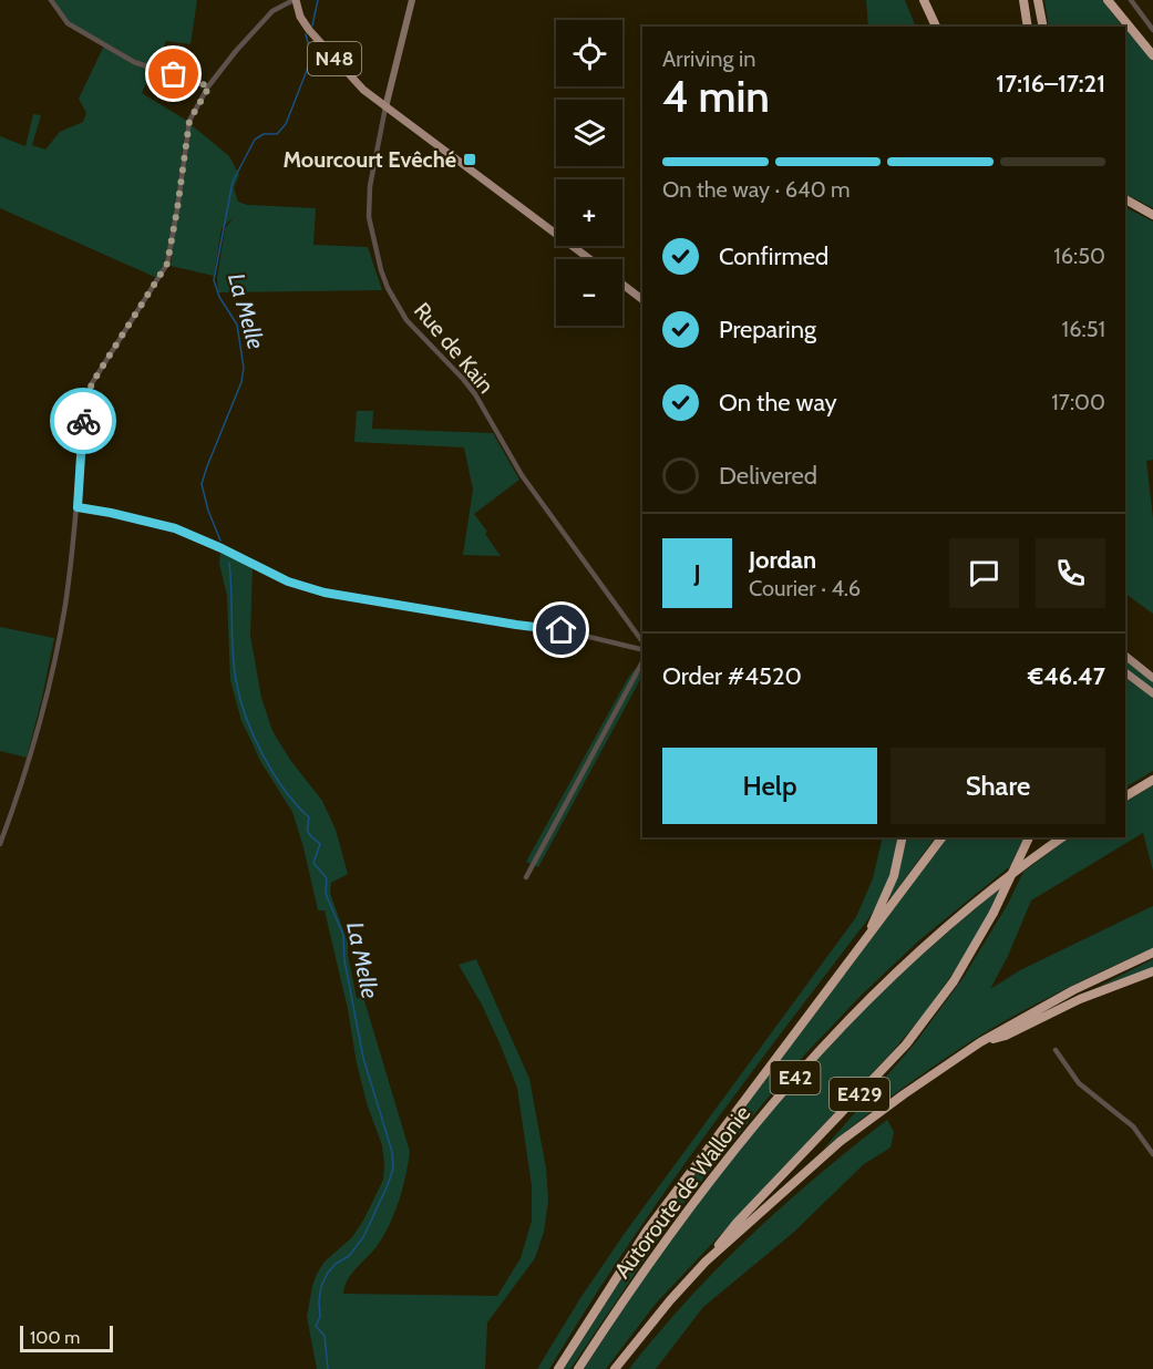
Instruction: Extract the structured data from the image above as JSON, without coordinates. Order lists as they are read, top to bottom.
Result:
{
  "streets": {
    "highway": ["E42", "E429", "Autoroute de Wallonie"],
    "main road": ["N48"],
    "street": ["Rue de Kain"]
  },
  "crossings": [
    ["N48", "Rue de Kain"]
  ],
  "water": ["La Melle"],
  "places": {
    "transit": ["Mourcourt Evêché"]
  },
  "scale_bar": "100 m",
  "page": {
    "map_buttons": ["+", "−"],
    "heading": ["4 min", "Arriving in", "17:16–17:21"],
    "panel": [
      "Jordan",
      "Courier · 4.6",
      "Order #4520",
      "€46.47"
    ],
    "bar": "On the way · 640 m",
    "list": [
      ["Confirmed", "16:50"],
      ["Preparing", "16:51"],
      ["On the way", "17:00"],
      "Delivered"
    ],
    "round": "J",
    "buttons": ["Help", "Share"],
    "scale": "100 m"
  }
}
